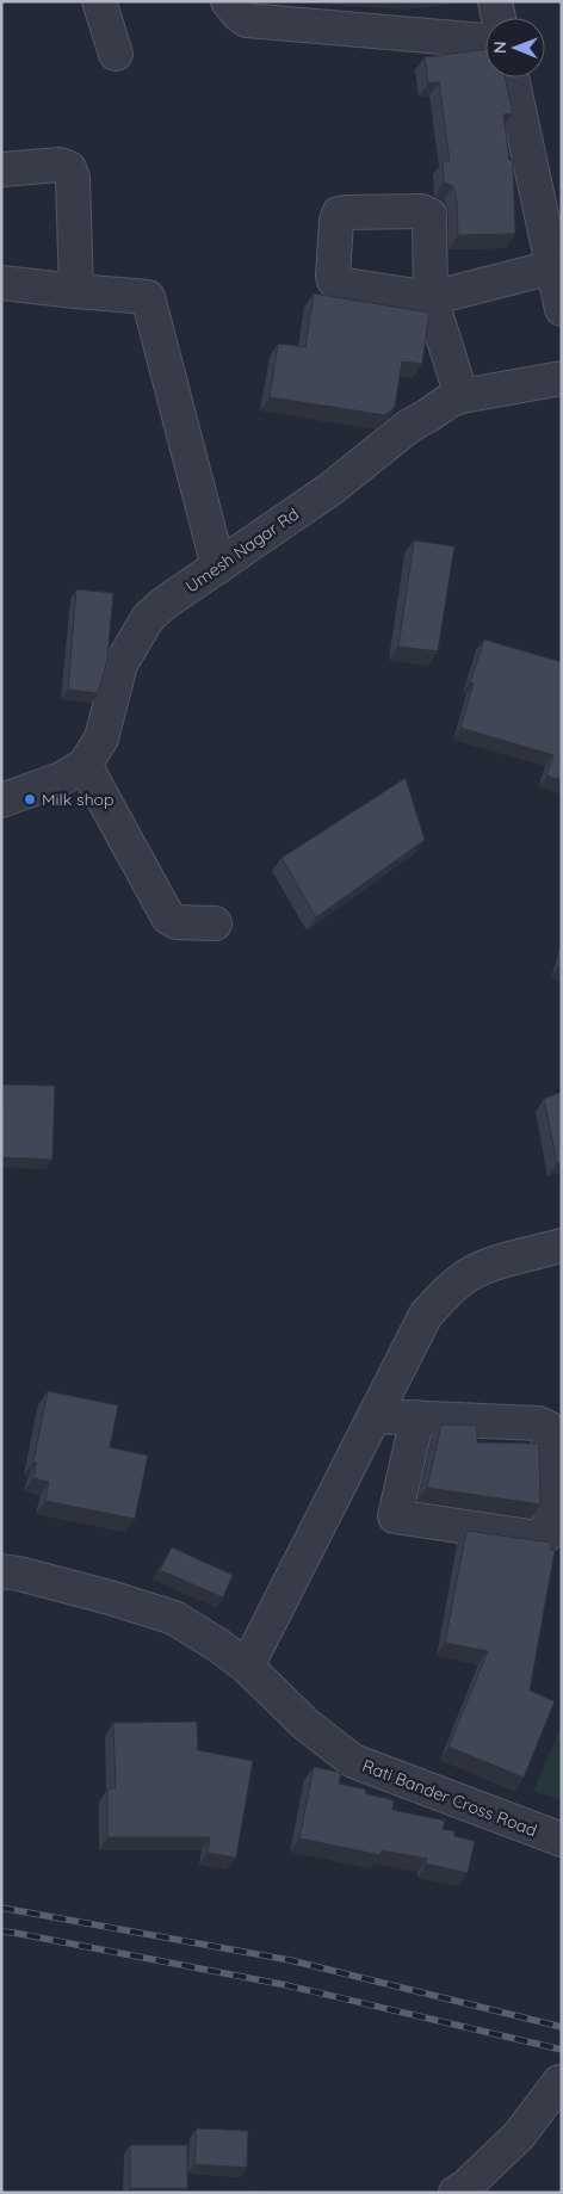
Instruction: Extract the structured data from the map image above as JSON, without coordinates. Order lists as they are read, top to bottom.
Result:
{
  "streets": {
    "street": ["Umesh Nagar Rd", "Rati Bander Cross Road"]
  },
  "places": ["Milk shop"],
  "north": "left"
}
